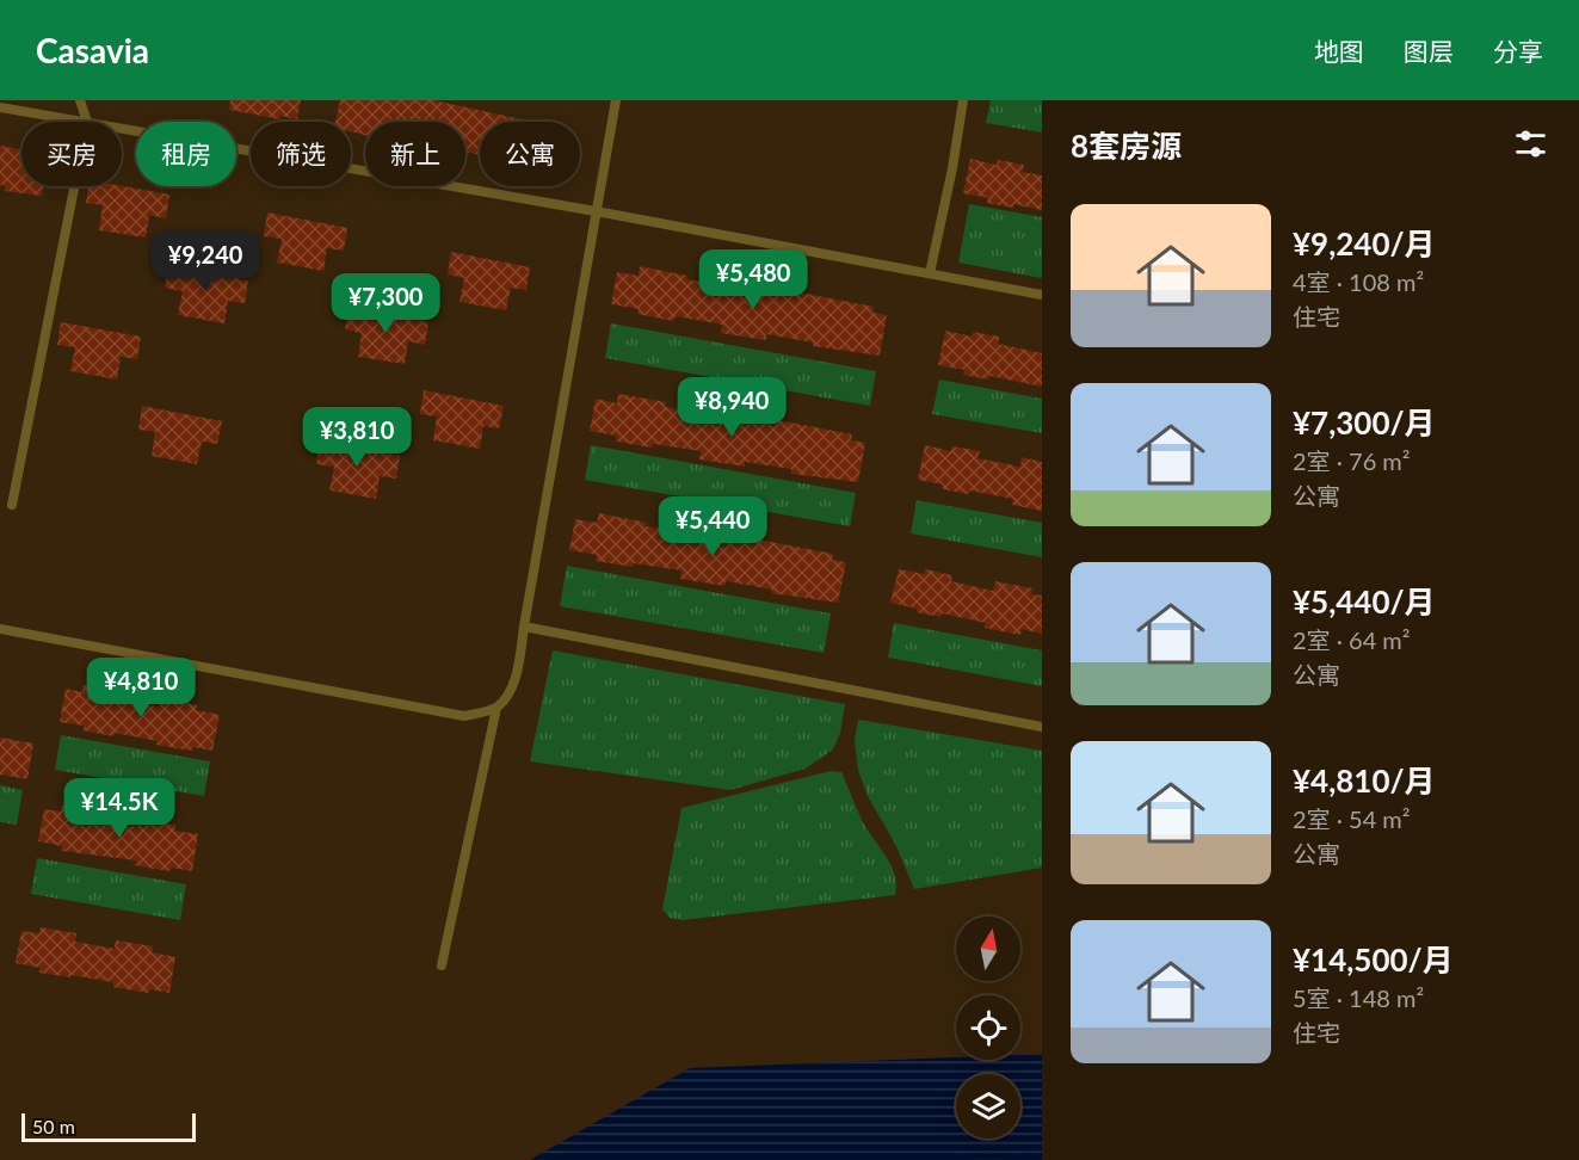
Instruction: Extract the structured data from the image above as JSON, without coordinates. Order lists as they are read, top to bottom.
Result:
{
  "scale_bar": "50 m",
  "north": "top",
  "page": {
    "header": "Casavia",
    "nav": ["地图", "图层", "分享"],
    "heading": "8套房源",
    "chip": [
      "买房",
      "租房",
      "筛选",
      "新上",
      "公寓"
    ],
    "list": [
      {
        "name": "¥9,240/月",
        "note": "4室 · 108 m² · 住宅"
      },
      {
        "name": "¥7,300/月",
        "note": "2室 · 76 m² · 公寓"
      },
      {
        "name": "¥5,440/月",
        "note": "2室 · 64 m² · 公寓"
      },
      {
        "name": "¥4,810/月",
        "note": "2室 · 54 m² · 公寓"
      },
      {
        "name": "¥14,500/月",
        "note": "5室 · 148 m² · 住宅"
      }
    ],
    "price": [
      "¥9,240",
      "¥5,480",
      "¥7,300",
      "¥8,940",
      "¥3,810",
      "¥5,440",
      "¥4,810",
      "¥14.5K"
    ],
    "scale": "50 m"
  }
}
